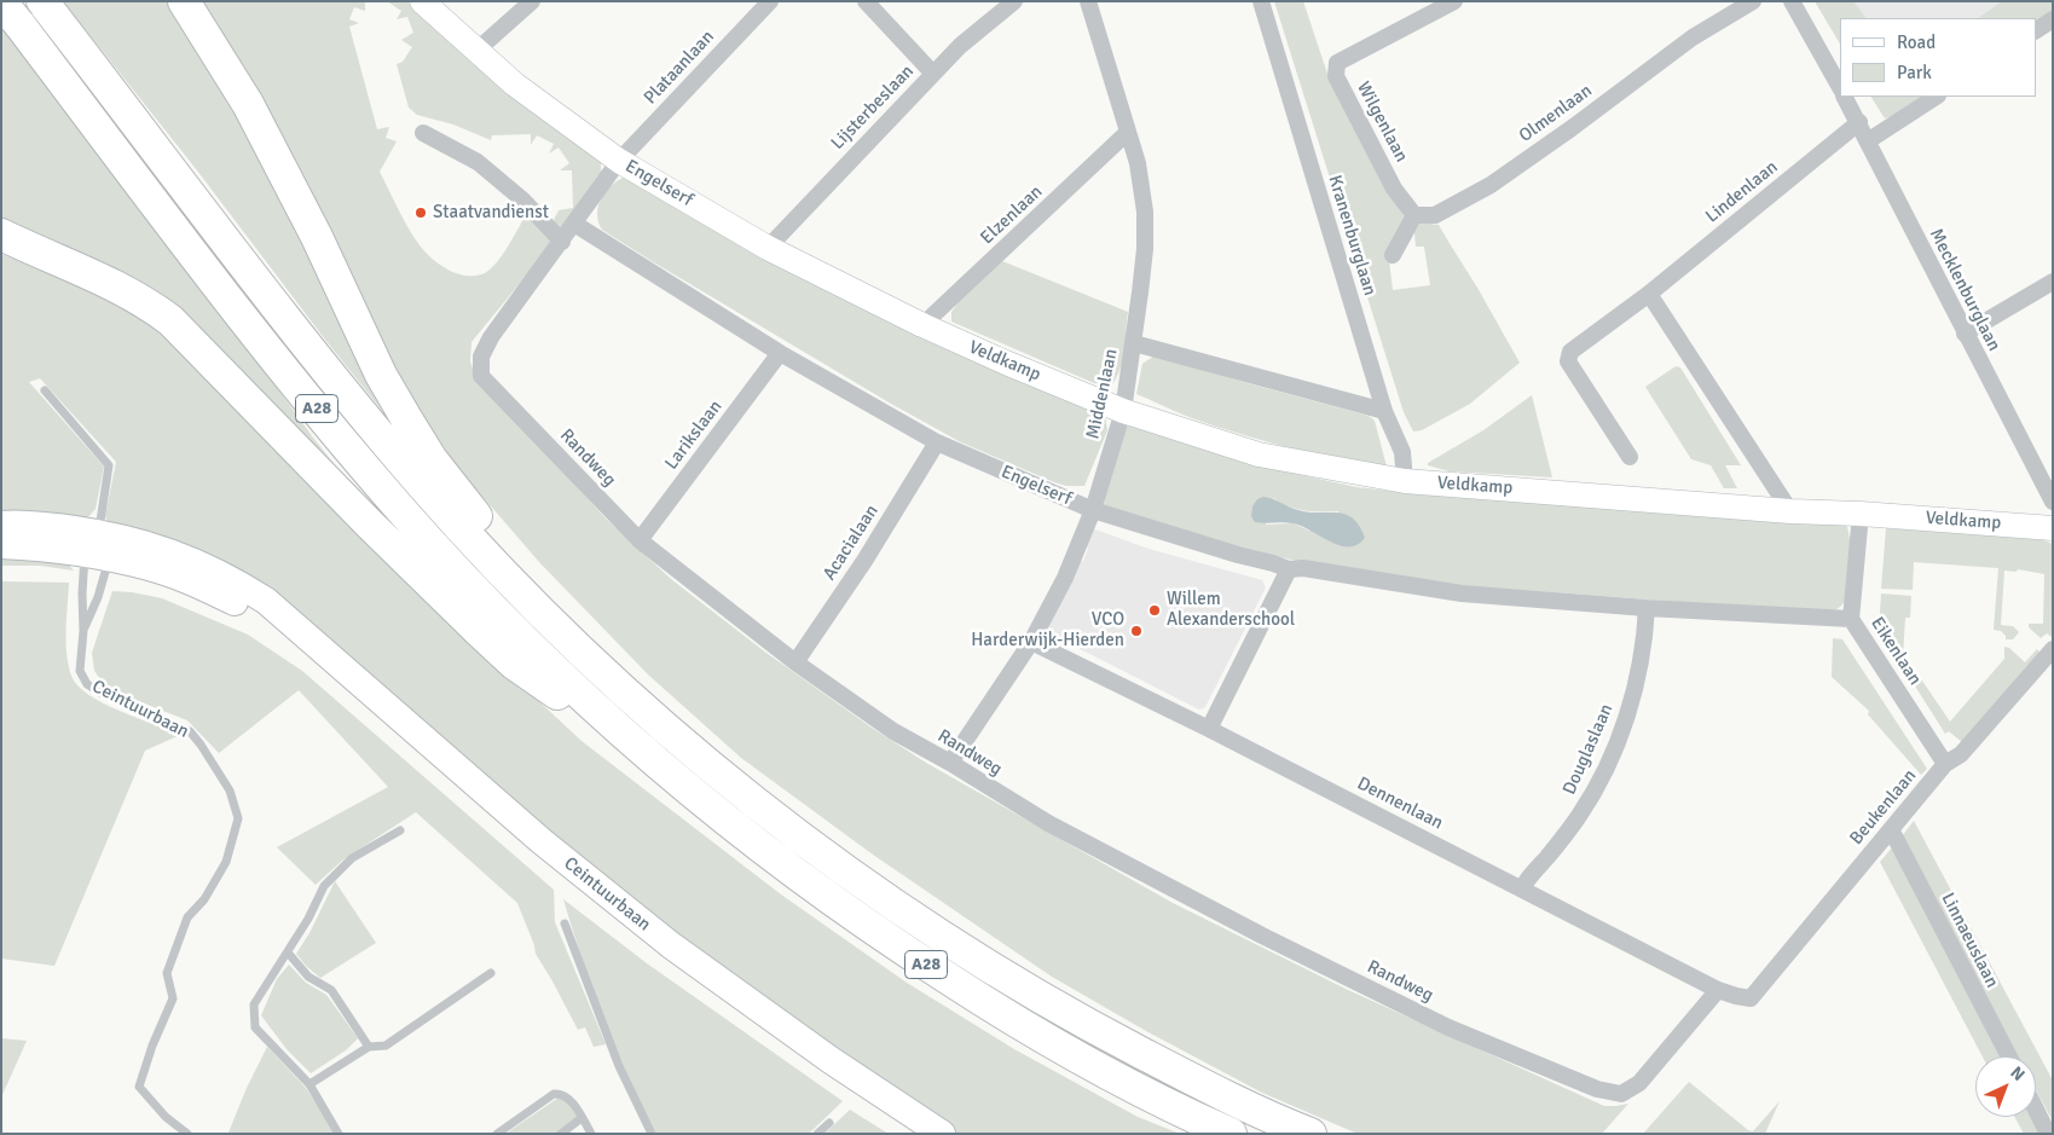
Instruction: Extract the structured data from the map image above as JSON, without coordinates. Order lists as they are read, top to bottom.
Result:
{
  "streets": {
    "highway": ["A28"],
    "main road": ["Ceintuurbaan"],
    "street": [
      "Plataanlaan",
      "Lijsterbeslaan",
      "Olmenlaan",
      "Wilgenlaan",
      "Engelserf",
      "Lindenlaan",
      "Elzenlaan",
      "Kranenburglaan",
      "Mecklenburglaan",
      "Veldkamp",
      "Middenlaan",
      "Larikslaan",
      "Randweg",
      "Acacialaan",
      "Eikenlaan",
      "Douglaslaan",
      "Dennenlaan",
      "Beukenlaan",
      "Linnaeuslaan"
    ]
  },
  "crossings": [
    ["Plataanlaan", "Engelserf"],
    ["Plataanlaan", "Randweg"],
    ["Lijsterbeslaan", "Engelserf"],
    ["Olmenlaan", "Wilgenlaan"],
    ["Engelserf", "Elzenlaan"],
    ["Engelserf", "Veldkamp"],
    ["Engelserf", "Middenlaan"],
    ["Engelserf", "Larikslaan"],
    ["Engelserf", "Randweg"],
    ["Engelserf", "Acacialaan"],
    ["Lindenlaan", "Mecklenburglaan"],
    ["Elzenlaan", "Veldkamp"],
    ["Elzenlaan", "Middenlaan"],
    ["Kranenburglaan", "Veldkamp"],
    ["Veldkamp", "Middenlaan"],
    ["Veldkamp", "Eikenlaan"],
    ["Middenlaan", "Randweg"],
    ["Middenlaan", "Dennenlaan"],
    ["Larikslaan", "Randweg"],
    ["Randweg", "Acacialaan"],
    ["Randweg", "Dennenlaan"],
    ["Eikenlaan", "Beukenlaan"],
    ["Douglaslaan", "Dennenlaan"],
    ["Dennenlaan", "Beukenlaan"],
    ["Beukenlaan", "Linnaeuslaan"]
  ],
  "places": ["Staatvandienst", "Willem Alexanderschool", "VCO Harderwijk-Hierden"],
  "legend": ["Road", "Park"],
  "north": "top right"
}
